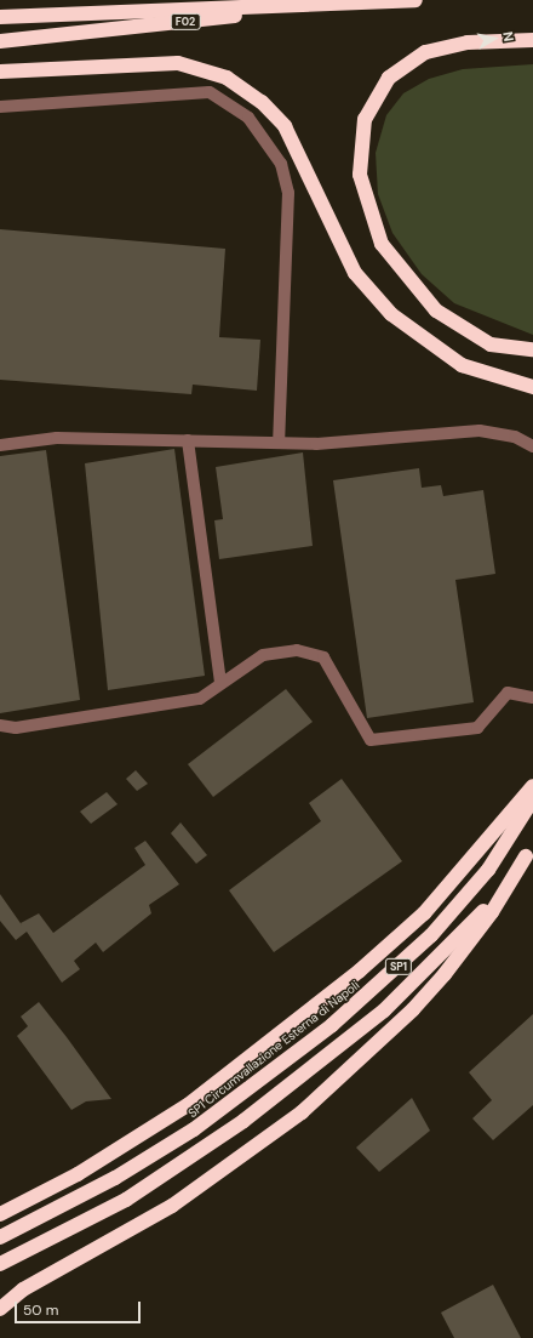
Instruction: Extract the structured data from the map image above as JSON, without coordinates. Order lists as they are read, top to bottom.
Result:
{
  "streets": {
    "highway": ["F02", "SP1", "SP1 Circumvallazione Esterna di Napoli"]
  },
  "scale_bar": "50 m",
  "north": "right"
}
